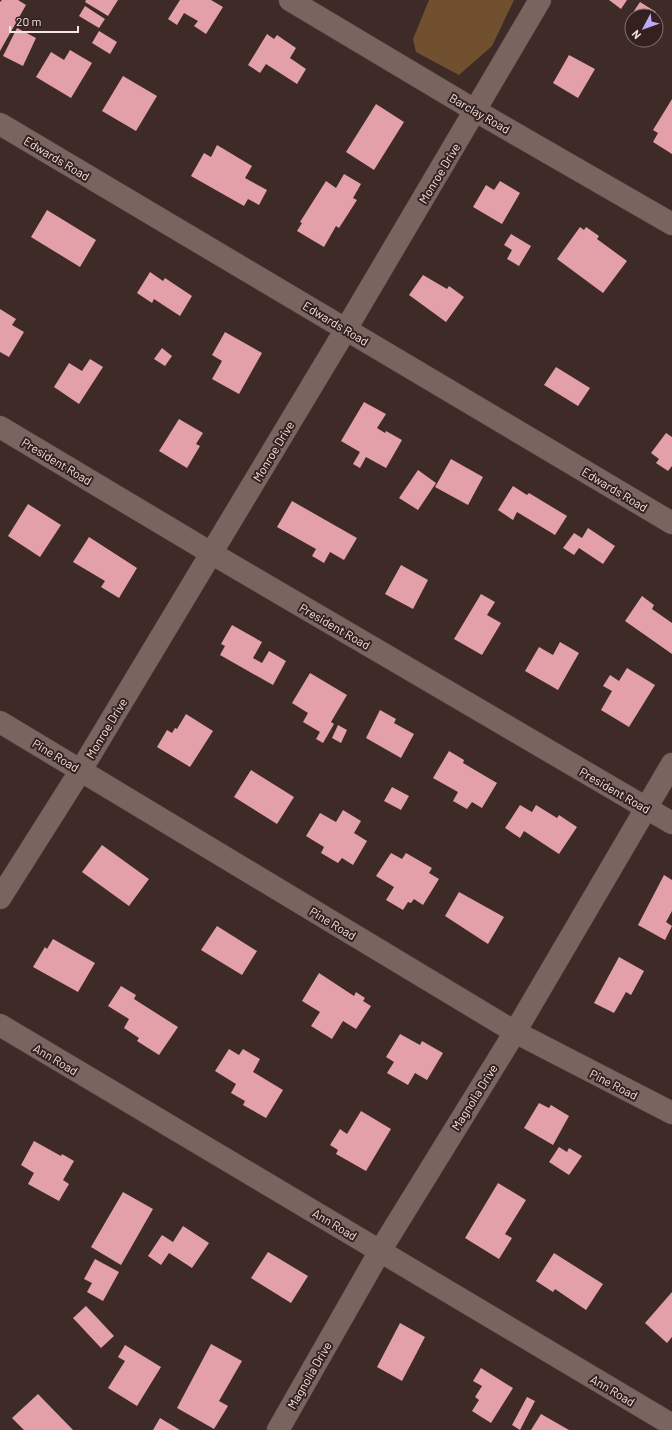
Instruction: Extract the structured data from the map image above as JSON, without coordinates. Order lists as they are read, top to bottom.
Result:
{
  "streets": {
    "street": [
      "Barclay Road",
      "Edwards Road",
      "Monroe Drive",
      "President Road",
      "Pine Road",
      "Ann Road",
      "Magnolia Drive"
    ]
  },
  "crossings": [
    ["Barclay Road", "Monroe Drive"],
    ["Edwards Road", "Monroe Drive"],
    ["Monroe Drive", "President Road"],
    ["Monroe Drive", "Pine Road"],
    ["President Road", "Magnolia Drive"],
    ["Pine Road", "Magnolia Drive"],
    ["Ann Road", "Magnolia Drive"]
  ],
  "scale_bar": "20 m",
  "north": "bottom left"
}
